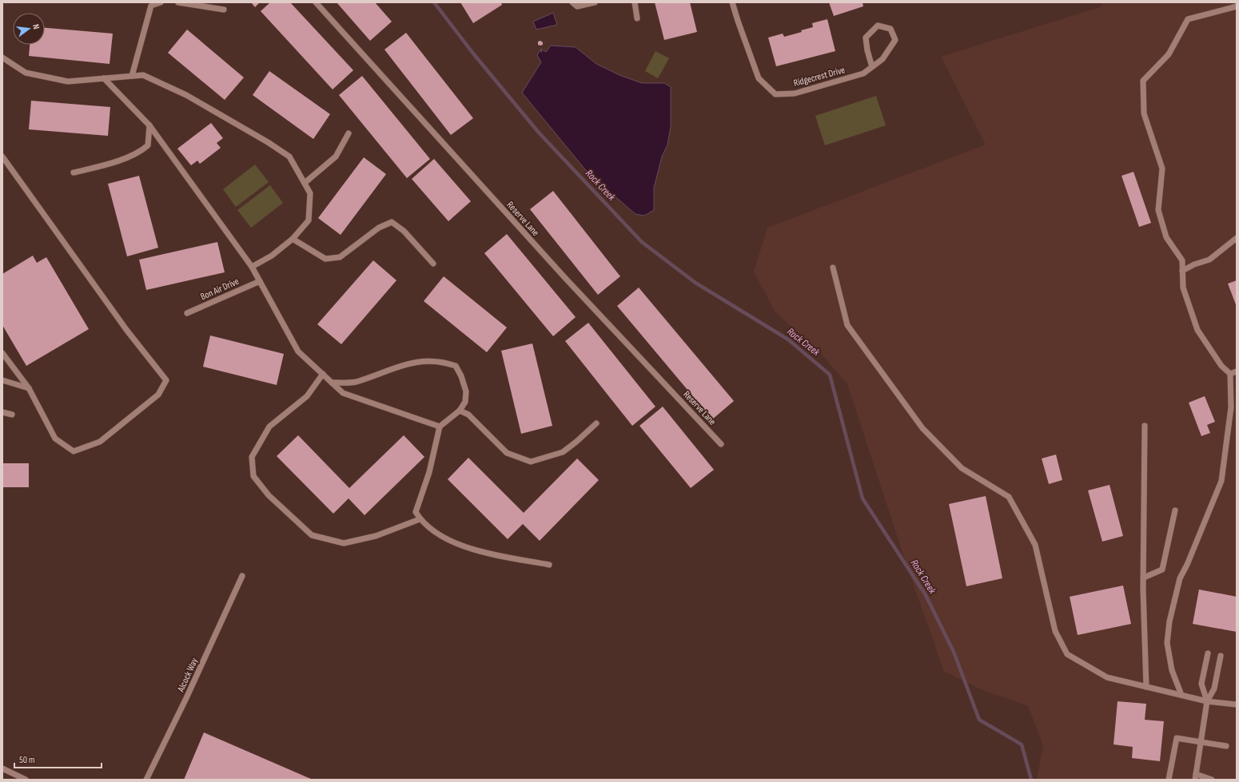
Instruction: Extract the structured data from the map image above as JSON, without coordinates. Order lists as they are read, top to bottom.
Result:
{
  "streets": {
    "street": [
      "Ridgecrest Drive",
      "Reserve Lane",
      "Bon Air Drive",
      "Alcock Way"
    ]
  },
  "water": ["Rock Creek"],
  "scale_bar": "50 m",
  "north": "right"
}
